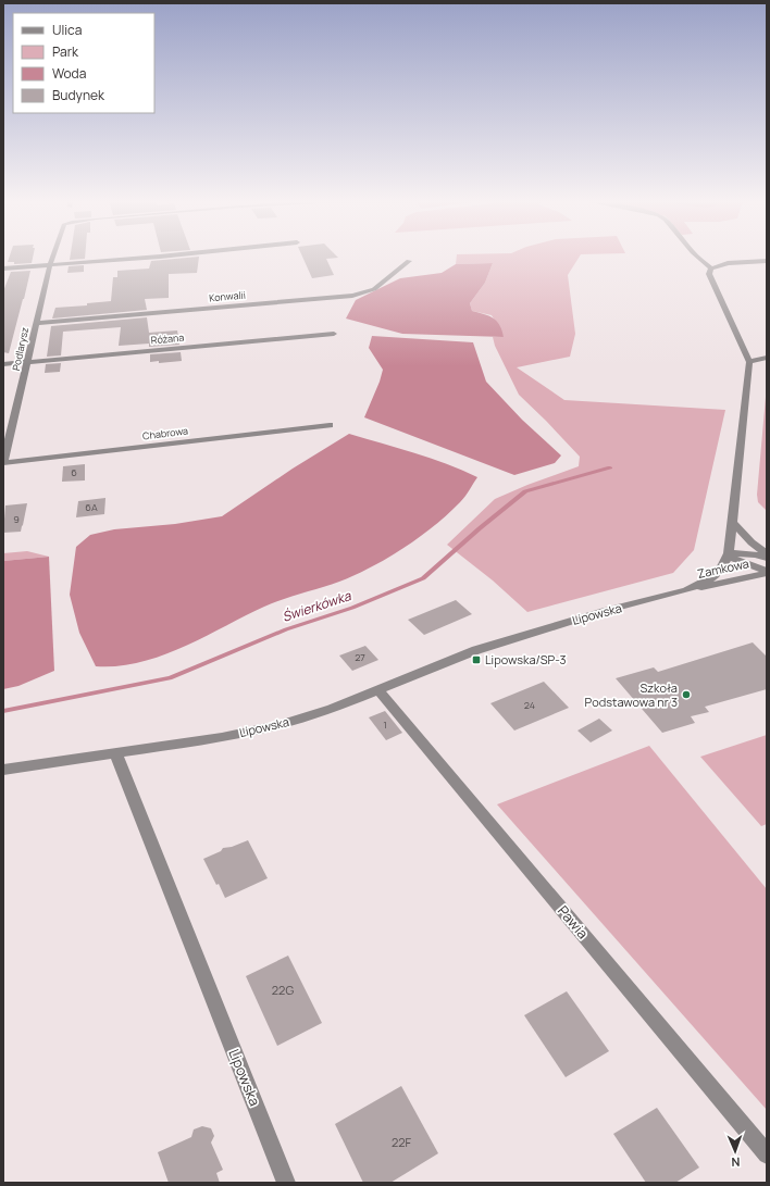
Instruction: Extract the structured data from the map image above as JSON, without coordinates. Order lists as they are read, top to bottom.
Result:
{
  "streets": {
    "street": [
      "Konwalii",
      "Różana",
      "Podlarysz",
      "Chabrowa",
      "Zamkowa",
      "Lipowska",
      "Pawia"
    ]
  },
  "crossings": [
    ["Konwalii", "Podlarysz"],
    ["Różana", "Podlarysz"],
    ["Podlarysz", "Chabrowa"],
    ["Zamkowa", "Lipowska"],
    ["Lipowska", "Pawia"]
  ],
  "water": ["Świerkówka"],
  "places": {
    "transit": ["Lipowska/SP-3"],
    "other": ["Szkoła Podstawowa nr 3"]
  },
  "house_numbers": [
    "6",
    "6A",
    "9",
    "27",
    "24",
    "1",
    "22G",
    "22F"
  ],
  "legend": [
    "Ulica",
    "Park",
    "Woda",
    "Budynek"
  ],
  "north": "bottom"
}
